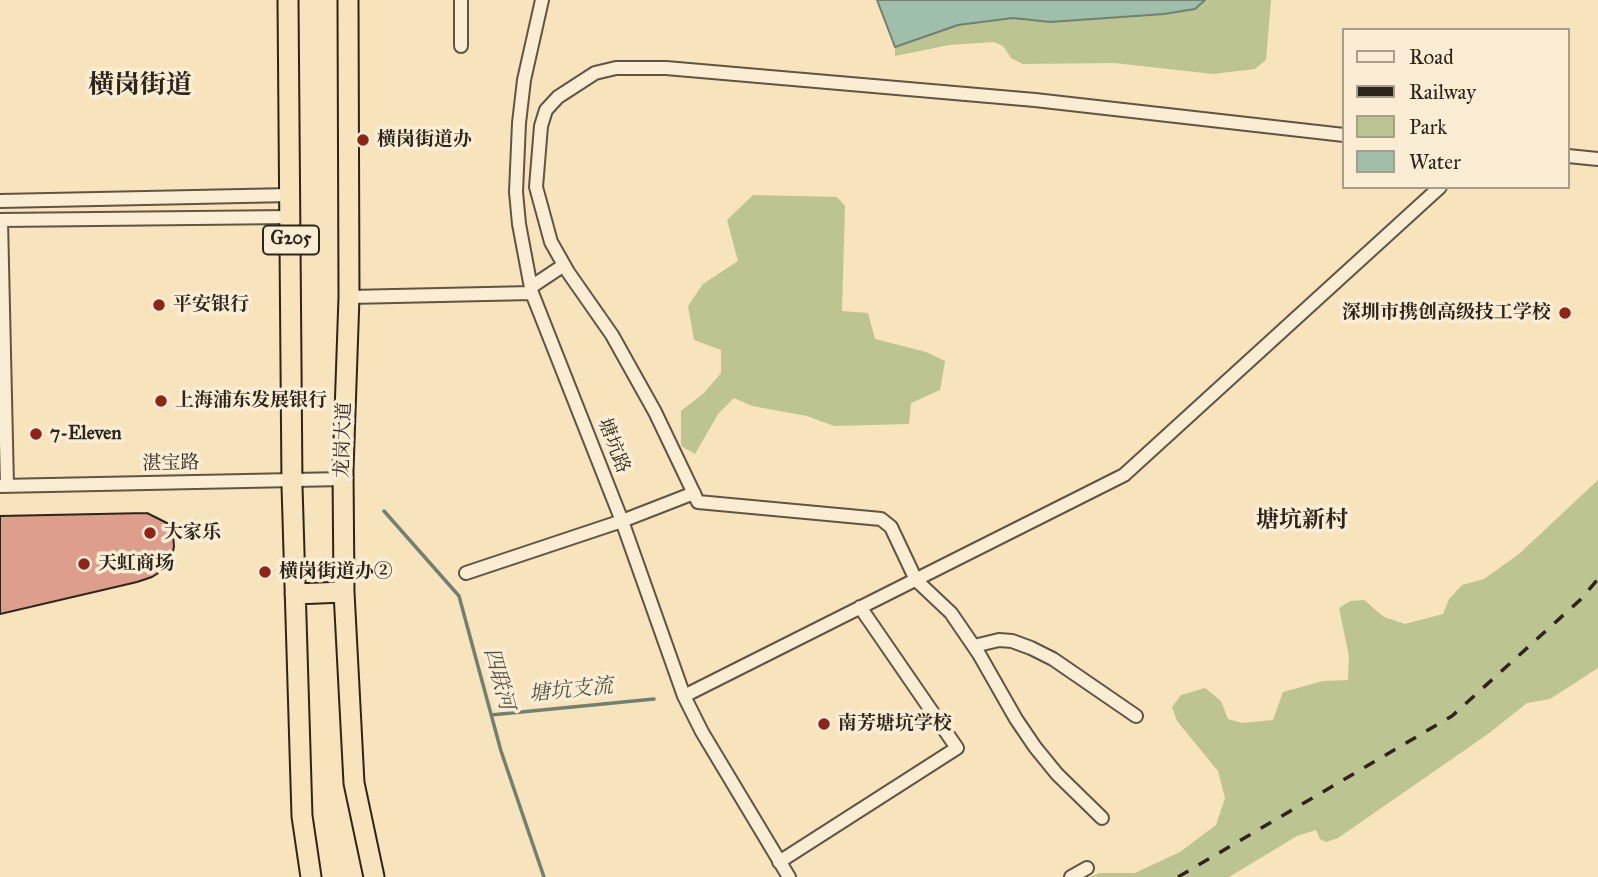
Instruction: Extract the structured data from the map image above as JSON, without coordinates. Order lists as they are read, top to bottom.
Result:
{
  "streets": {
    "highway": ["G205", "龙岗大道"],
    "street": ["塘坑路", "湛宝路"]
  },
  "crossings": [
    ["G205", "湛宝路"],
    ["龙岗大道", "湛宝路"]
  ],
  "districts": ["横岗街道", "塘坑新村"],
  "water": ["四联河", "塘坑支流"],
  "places": [
    "横岗街道办",
    "平安银行",
    "深圳市携创高级技工学校",
    "上海浦东发展银行",
    "7-Eleven",
    "大家乐",
    "天虹商场",
    "横岗街道办②",
    "南芳塘坑学校"
  ],
  "legend": [
    "Road",
    "Railway",
    "Park",
    "Water"
  ]
}
